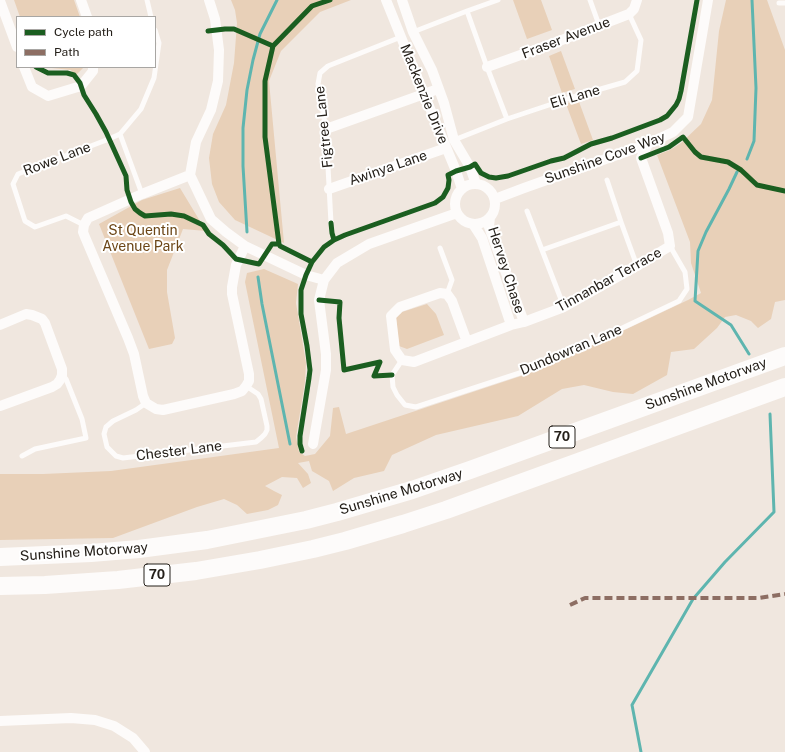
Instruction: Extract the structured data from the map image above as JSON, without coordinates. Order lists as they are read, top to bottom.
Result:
{
  "streets": {
    "highway": ["Sunshine Motorway", "70"],
    "street": [
      "Fraser Avenue",
      "Mackenzie Drive",
      "Sunshine Cove Way",
      "Awinya Lane",
      "Hervey Chase",
      "Tinnanbar Terrace"
    ],
    "lane": [
      "Eli Lane",
      "Figtree Lane",
      "Rowe Lane",
      "Dundowran Lane",
      "Chester Lane"
    ]
  },
  "crossings": [
    ["Fraser Avenue", "Eli Lane"],
    ["Mackenzie Drive", "Eli Lane"],
    ["Mackenzie Drive", "Figtree Lane"],
    ["Mackenzie Drive", "Sunshine Cove Way"],
    ["Mackenzie Drive", "Awinya Lane"],
    ["Mackenzie Drive", "Hervey Chase"],
    ["Figtree Lane", "Awinya Lane"],
    ["Sunshine Cove Way", "Hervey Chase"],
    ["Sunshine Cove Way", "Tinnanbar Terrace"],
    ["Hervey Chase", "Tinnanbar Terrace"],
    ["Tinnanbar Terrace", "Dundowran Lane"]
  ],
  "parks": ["St Quentin Avenue Park"],
  "legend": ["Cycle path", "Path"]
}
